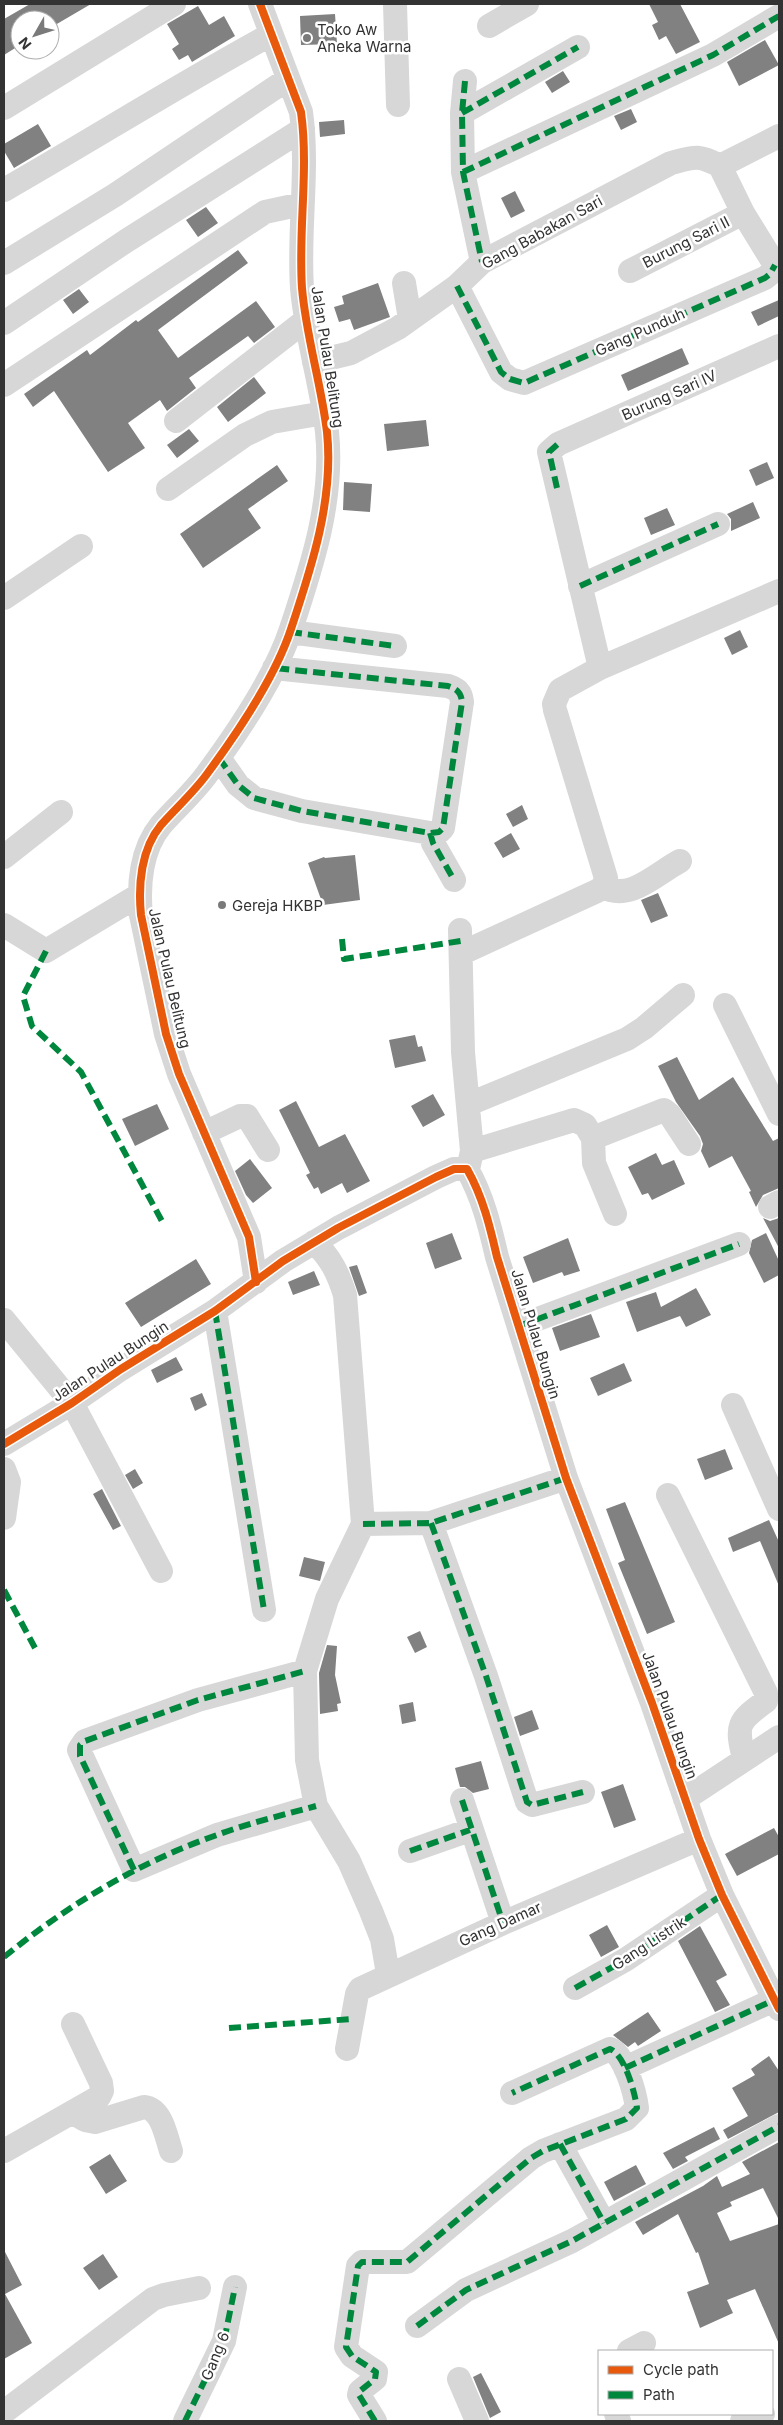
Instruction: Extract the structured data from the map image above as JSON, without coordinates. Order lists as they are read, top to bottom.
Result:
{
  "streets": {
    "street": [
      "Gang Babakan Sari",
      "Burung Sari II",
      "Gang Punduh",
      "Jalan Pulau Belitung",
      "Burung Sari IV",
      "Jalan Pulau Bungin",
      "Gang Damar",
      "Gang Listrik",
      "Gang 6"
    ]
  },
  "crossings": [
    ["Gang Babakan Sari", "Gang Punduh"],
    ["Gang Babakan Sari", "Jalan Pulau Belitung"],
    ["Jalan Pulau Belitung", "Jalan Pulau Bungin"],
    ["Jalan Pulau Bungin", "Gang Damar"],
    ["Jalan Pulau Bungin", "Gang Listrik"]
  ],
  "places": ["Toko Aw Aneka Warna", "Gereja HKBP"],
  "legend": ["Cycle path", "Path"],
  "north": "bottom left"
}
